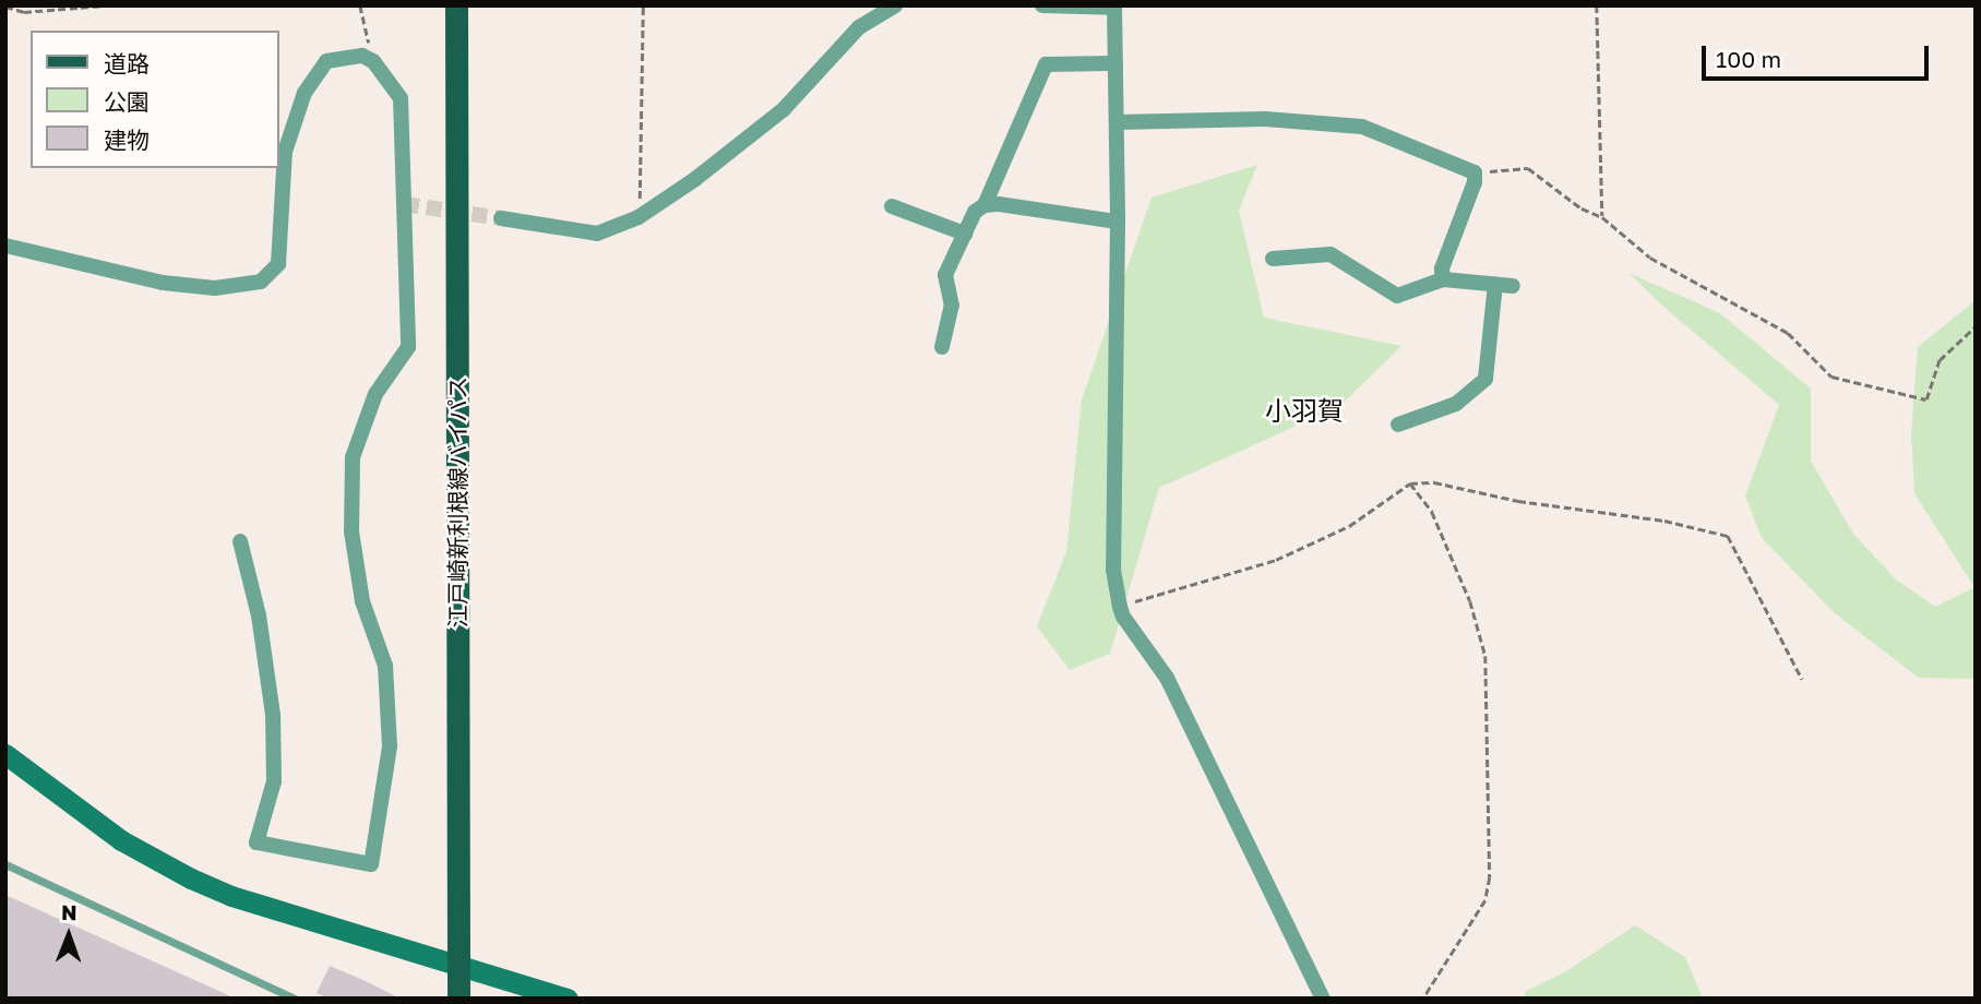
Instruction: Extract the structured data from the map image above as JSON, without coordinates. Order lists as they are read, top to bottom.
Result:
{
  "streets": {
    "main road": ["江戸崎新利根線バイパス"]
  },
  "districts": ["小羽賀"],
  "legend": ["道路", "公園", "建物"],
  "scale_bar": "100 m",
  "north": "top"
}
